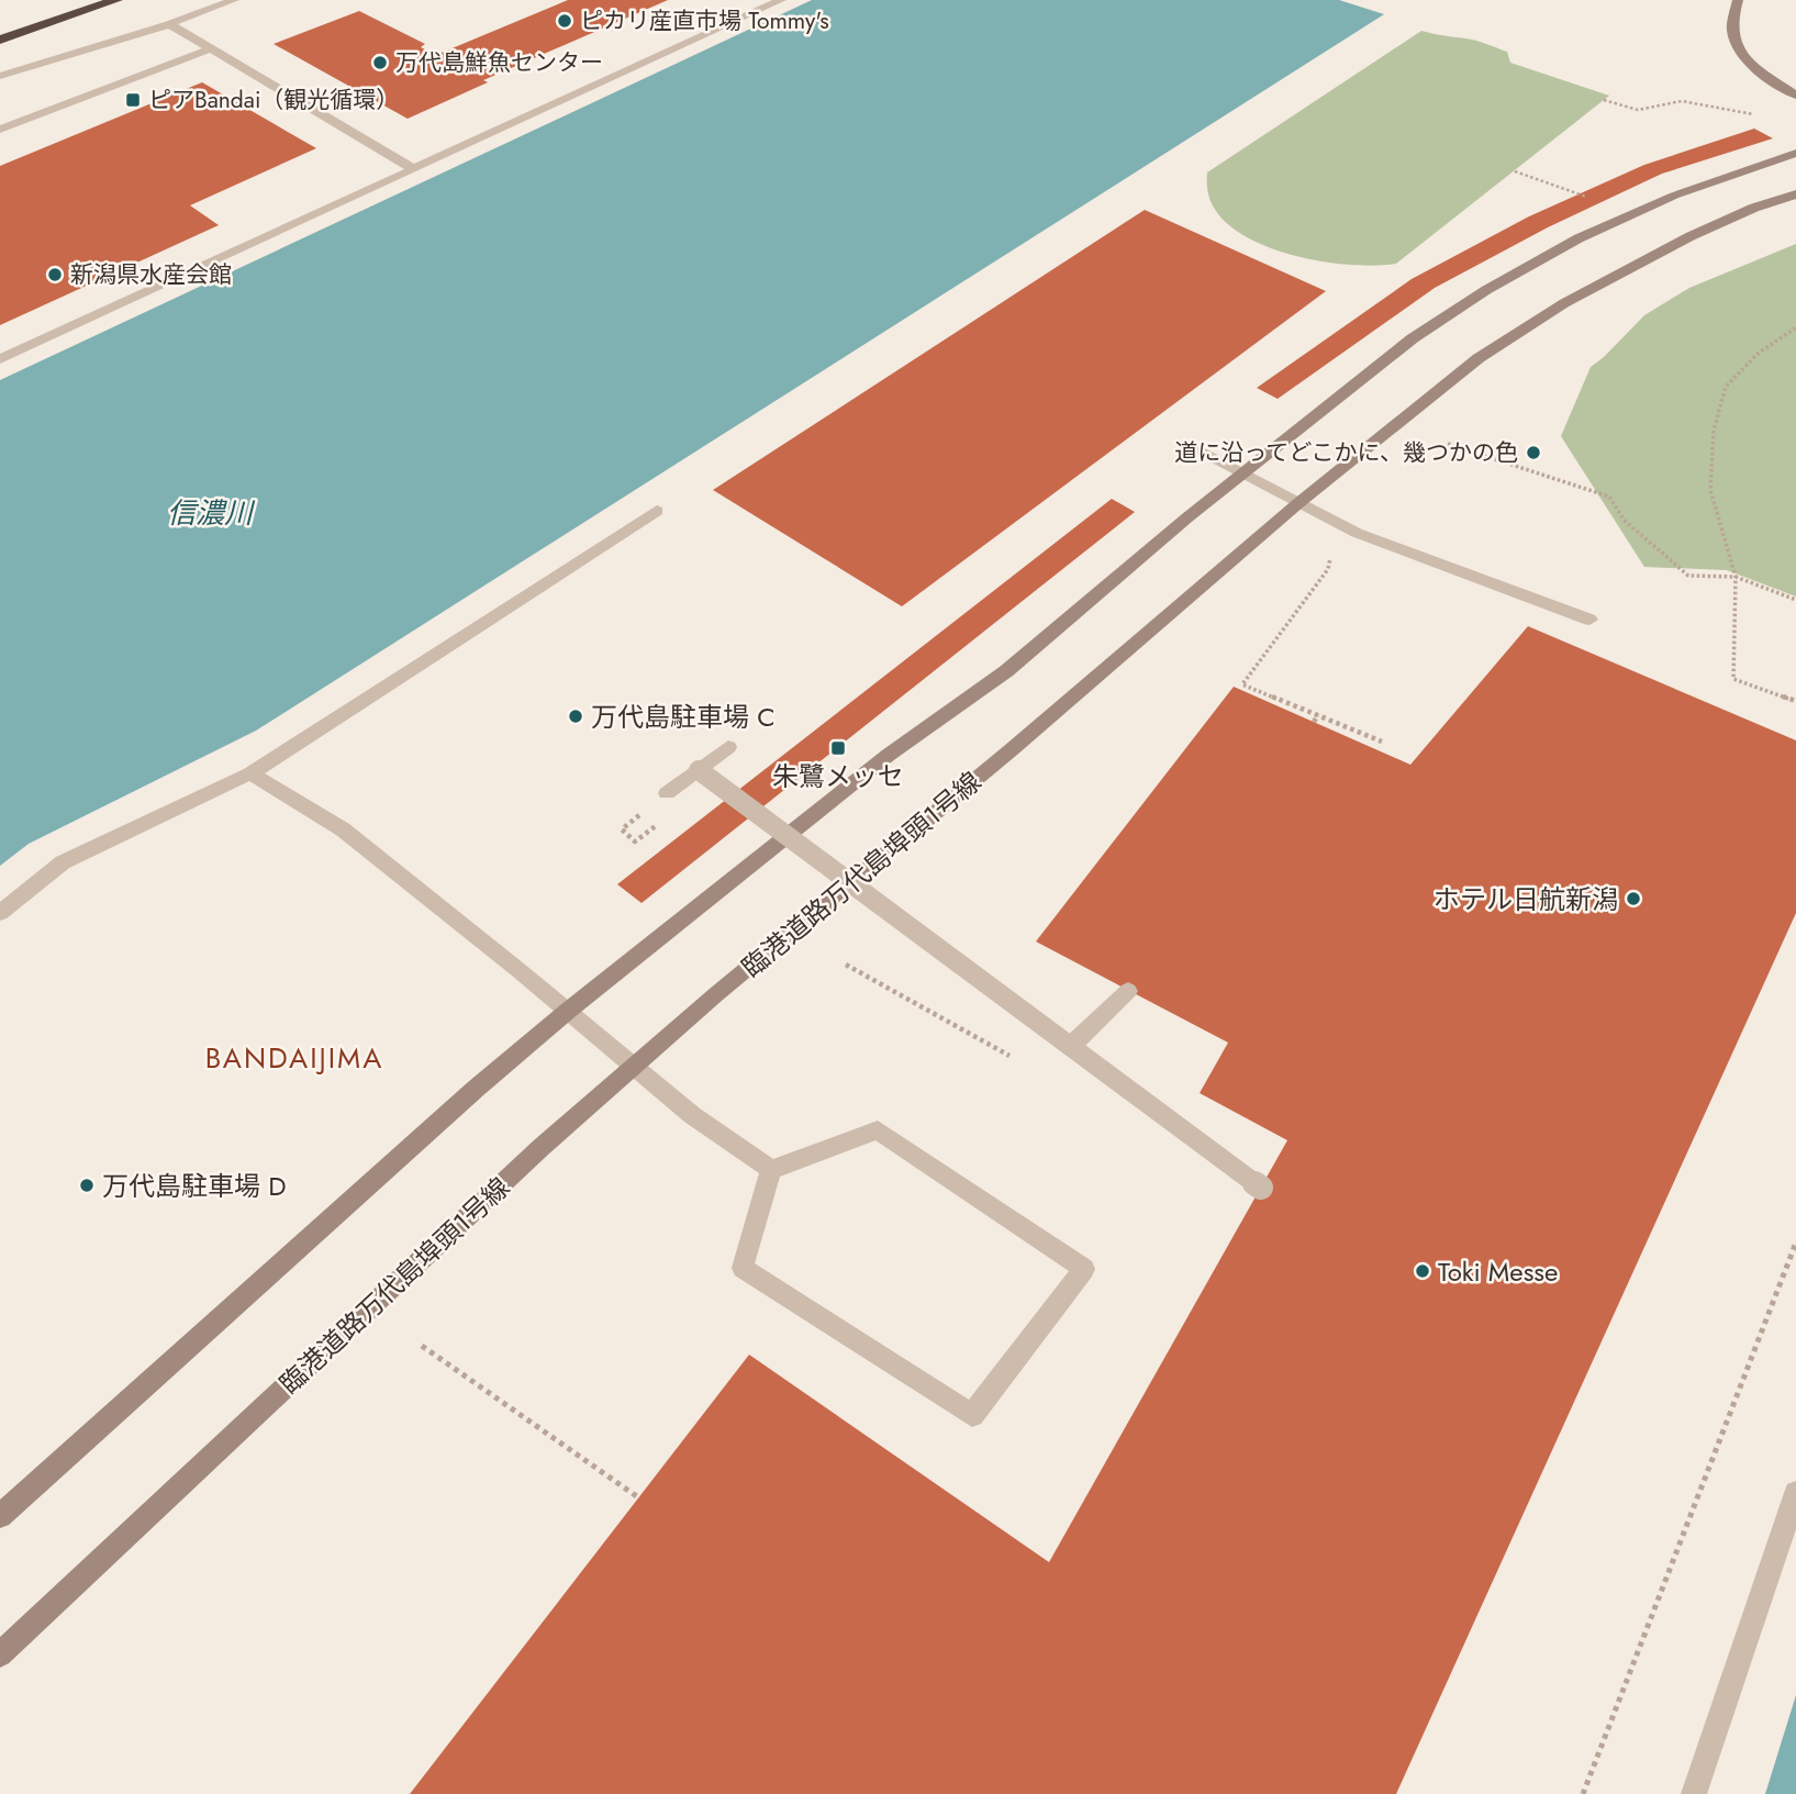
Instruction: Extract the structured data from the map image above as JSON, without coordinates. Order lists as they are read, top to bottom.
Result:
{
  "streets": {
    "street": ["臨港道路万代島埠頭1号線"]
  },
  "districts": ["BANDAIJIMA"],
  "water": ["信濃川"],
  "places": {
    "other": [
      "ピカリ産直市場 Tommy's",
      "万代島鮮魚センター",
      "新潟県水産会館",
      "道に沿ってどこかに、幾つかの色",
      "万代島駐車場 C",
      "ホテル日航新潟",
      "万代島駐車場 D",
      "Toki Messe"
    ],
    "transit": ["ピアBandai（観光循環）", "朱鷺メッセ"]
  }
}
